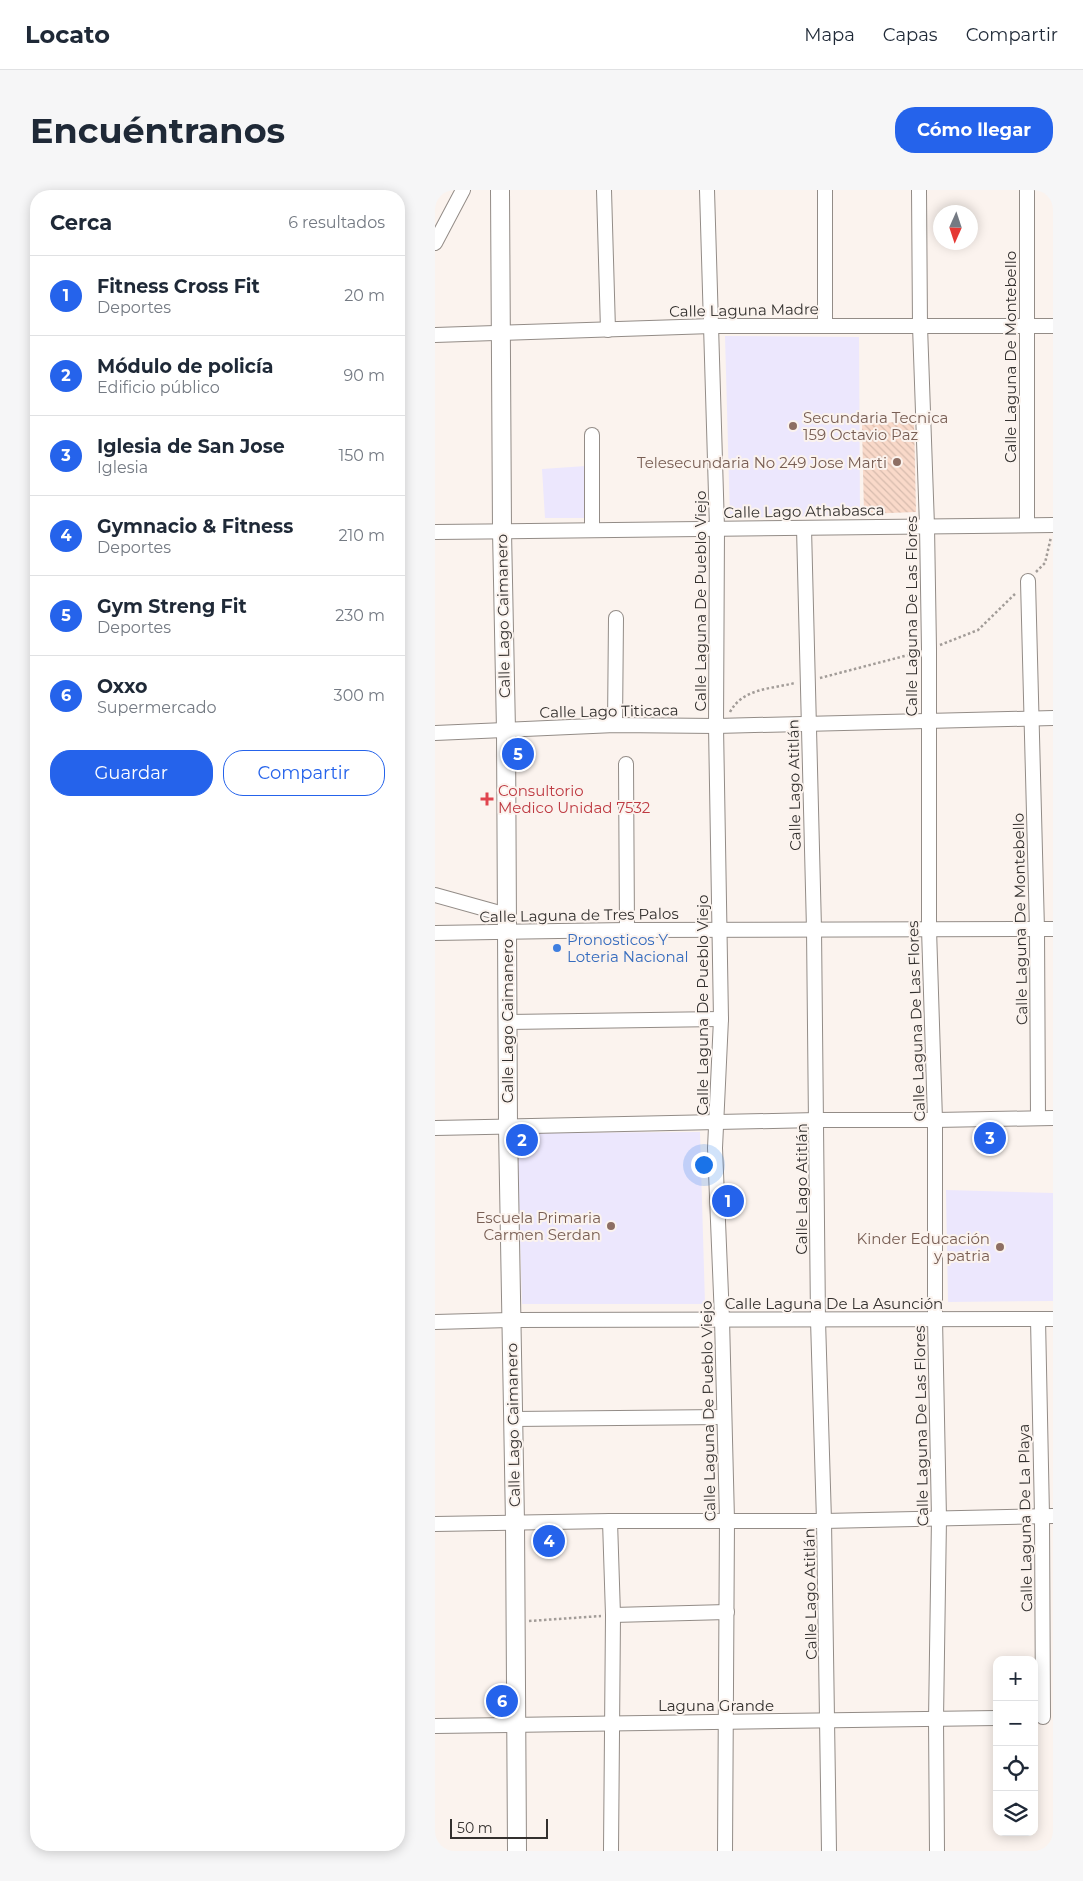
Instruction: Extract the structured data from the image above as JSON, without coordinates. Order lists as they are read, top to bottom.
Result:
{
  "streets": {
    "street": [
      "Calle Laguna Madre",
      "Calle Laguna De Montebello",
      "Calle Lago Athabasca",
      "Calle Laguna De Pueblo Viejo",
      "Calle Lago Caimanero",
      "Calle Laguna De Las Flores",
      "Calle Lago Titicaca",
      "Calle Lago Atitlán",
      "Calle Laguna de Tres Palos",
      "Calle Laguna De La Asunción",
      "Calle Laguna De La Playa",
      "Laguna Grande"
    ]
  },
  "crossings": [
    ["Calle Laguna Madre", "Calle Laguna De Montebello"],
    ["Calle Laguna Madre", "Calle Laguna De Pueblo Viejo"],
    ["Calle Laguna Madre", "Calle Lago Caimanero"],
    ["Calle Laguna Madre", "Calle Laguna De Las Flores"],
    ["Calle Laguna De Montebello", "Calle Lago Athabasca"],
    ["Calle Laguna De Montebello", "Calle Lago Titicaca"],
    ["Calle Laguna De Montebello", "Calle Laguna de Tres Palos"],
    ["Calle Lago Athabasca", "Calle Laguna De Pueblo Viejo"],
    ["Calle Lago Athabasca", "Calle Lago Caimanero"],
    ["Calle Lago Athabasca", "Calle Laguna De Las Flores"],
    ["Calle Lago Athabasca", "Calle Lago Atitlán"],
    ["Calle Laguna De Pueblo Viejo", "Calle Lago Titicaca"],
    ["Calle Laguna De Pueblo Viejo", "Calle Laguna de Tres Palos"],
    ["Calle Laguna De Pueblo Viejo", "Calle Laguna De La Asunción"],
    ["Calle Laguna De Pueblo Viejo", "Laguna Grande"],
    ["Calle Lago Caimanero", "Calle Lago Titicaca"],
    ["Calle Lago Caimanero", "Calle Laguna de Tres Palos"],
    ["Calle Lago Caimanero", "Calle Laguna De La Asunción"],
    ["Calle Lago Caimanero", "Laguna Grande"],
    ["Calle Laguna De Las Flores", "Calle Lago Titicaca"],
    ["Calle Laguna De Las Flores", "Calle Laguna de Tres Palos"],
    ["Calle Laguna De Las Flores", "Calle Laguna De La Asunción"],
    ["Calle Laguna De Las Flores", "Laguna Grande"],
    ["Calle Lago Titicaca", "Calle Lago Atitlán"],
    ["Calle Lago Atitlán", "Calle Laguna de Tres Palos"],
    ["Calle Lago Atitlán", "Calle Laguna De La Asunción"],
    ["Calle Lago Atitlán", "Laguna Grande"],
    ["Calle Laguna De La Asunción", "Calle Laguna De La Playa"]
  ],
  "places": {
    "other": [
      "Secundaria Tecnica 159 Octavio Paz",
      "Telesecundaria No 249 Jose Marti",
      "Pronosticos Y Loteria Nacional",
      "Escuela Primaria Carmen Serdan",
      "Kinder Educación y patria"
    ],
    "health": ["Consultorio Medico Unidad 7532"]
  },
  "scale_bar": "50 m",
  "north": "bottom",
  "page": {
    "header": "Locato",
    "nav": ["Mapa", "Capas", "Compartir"],
    "buttons": [
      "Cómo llegar",
      ["Guardar", "Compartir"]
    ],
    "title": "Encuéntranos",
    "heading": ["Cerca", "6 resultados"],
    "list": [
      {
        "mark": "1",
        "name": "Fitness Cross Fit",
        "note": "Deportes",
        "value": "20 m"
      },
      {
        "mark": "2",
        "name": "Módulo de policía",
        "note": "Edificio público",
        "value": "90 m"
      },
      {
        "mark": "3",
        "name": "Iglesia de San Jose",
        "note": "Iglesia",
        "value": "150 m"
      },
      {
        "mark": "4",
        "name": "Gymnacio & Fitness",
        "note": "Deportes",
        "value": "210 m"
      },
      {
        "mark": "5",
        "name": "Gym Streng Fit",
        "note": "Deportes",
        "value": "230 m"
      },
      {
        "mark": "6",
        "name": "Oxxo",
        "note": "Supermercado",
        "value": "300 m"
      }
    ],
    "pins": [
      "5",
      "3",
      "2",
      "1",
      "4",
      "6"
    ],
    "map_buttons": ["+", "−"],
    "scale": "50 m"
  }
}
